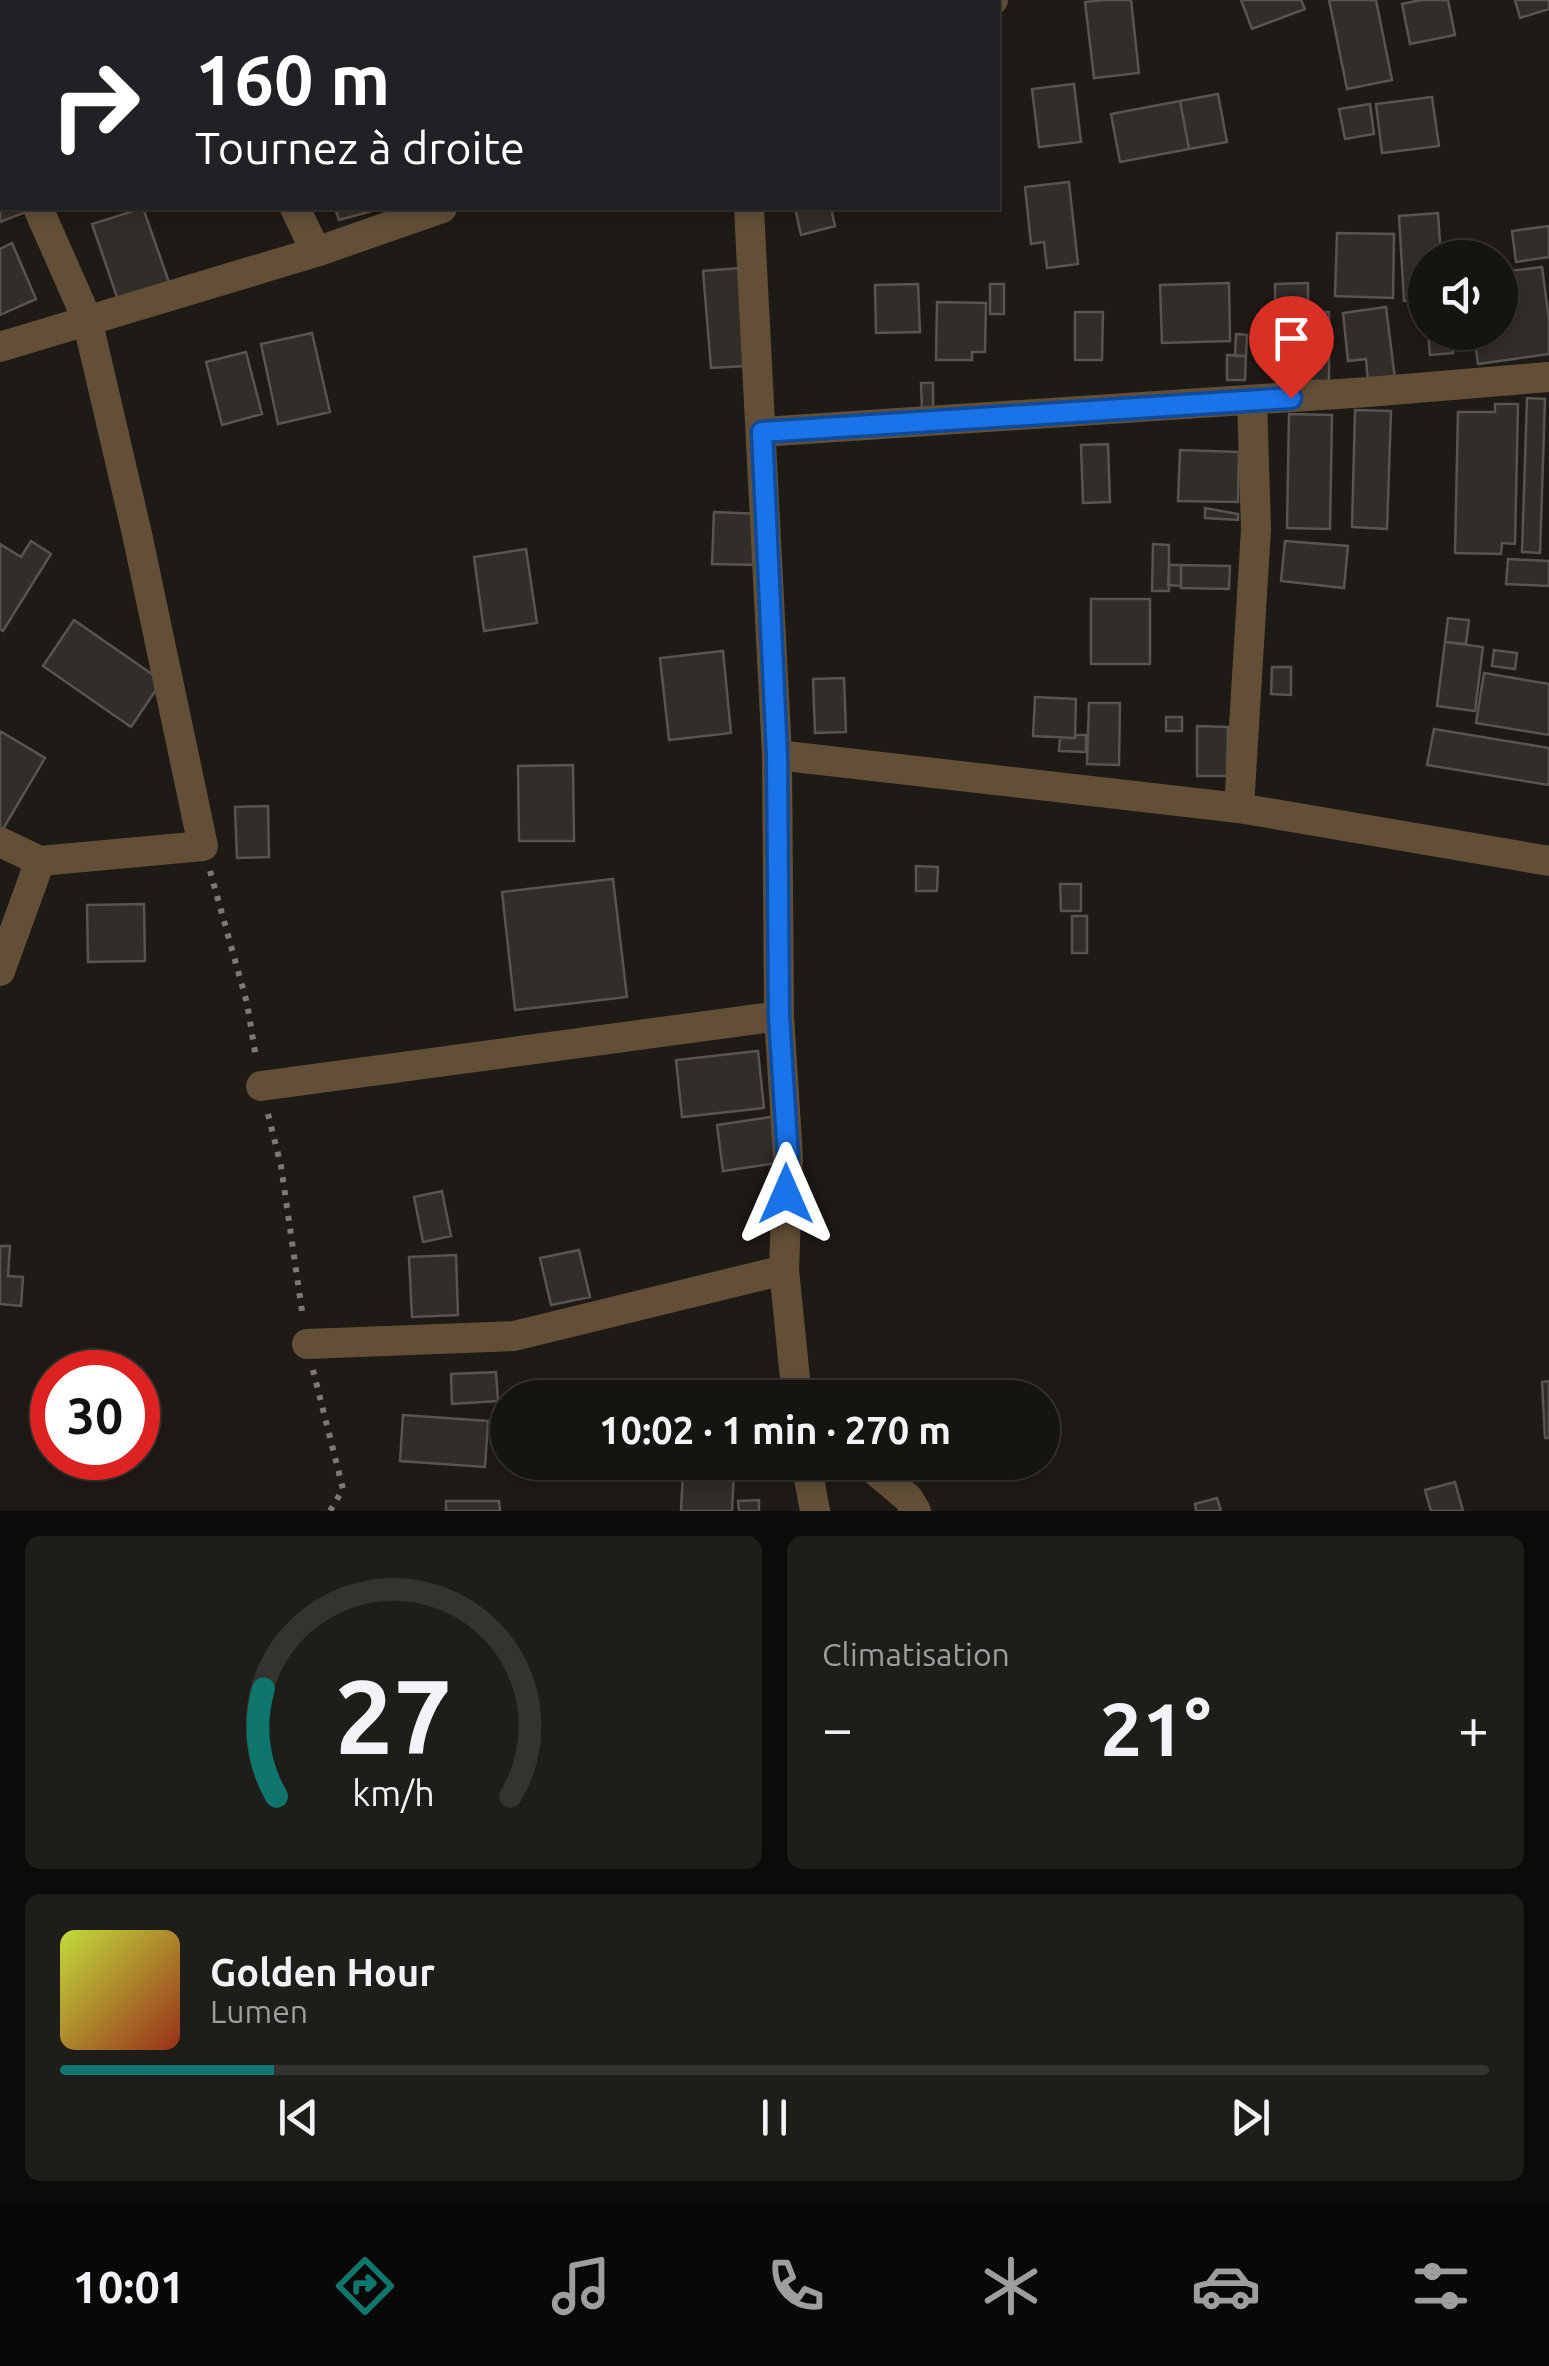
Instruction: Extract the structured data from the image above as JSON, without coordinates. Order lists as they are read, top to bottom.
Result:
{
  "page": {
    "turn": ["160 m", "Tournez à droite"],
    "limit": "30",
    "trip": "10:02 · 1 min · 270 m",
    "tile": "Climatisation",
    "heat": ["−", "21°", "+"],
    "song": ["Golden Hour", "Lumen"],
    "tabs": "10:01",
    "gauge": ["27", "km/h"]
  }
}
